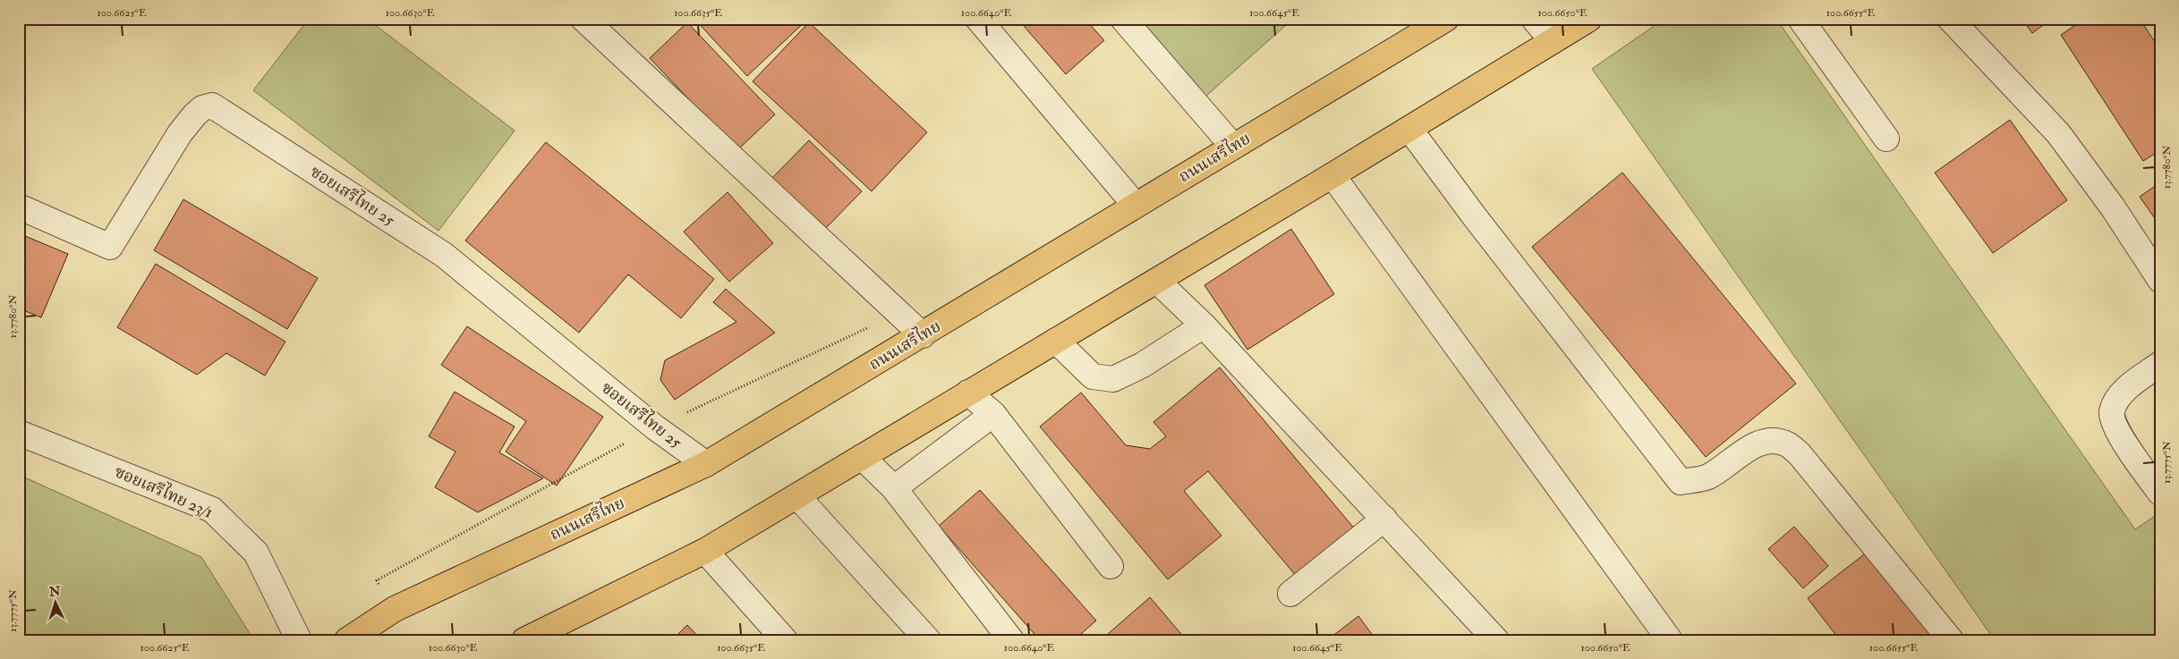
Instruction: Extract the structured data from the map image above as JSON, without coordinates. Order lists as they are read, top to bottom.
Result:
{
  "streets": {
    "main road": ["ถนนเสรีไทย"],
    "street": ["ซอยเสรีไทย 25", "ซอยเสรีไทย 23/1"]
  },
  "crossings": [
    ["ถนนเสรีไทย", "ซอยเสรีไทย 25"]
  ],
  "north": "top",
  "coordinates": [
    "100.6625°E",
    "100.6630°E",
    "100.6635°E",
    "100.6640°E",
    "100.6645°E",
    "100.6650°E",
    "100.6655°E",
    "13.7780°N",
    "13.7775°N"
  ]
}
